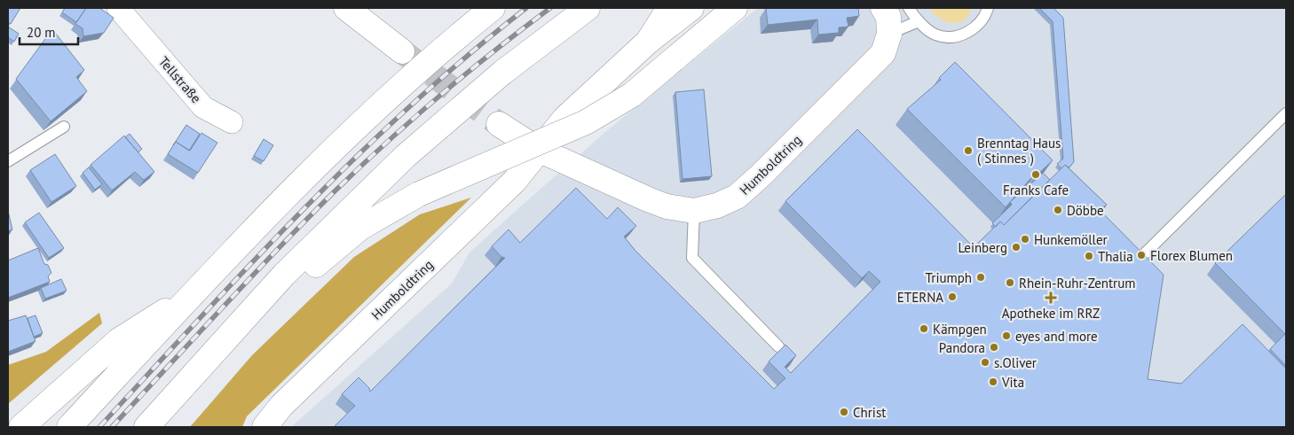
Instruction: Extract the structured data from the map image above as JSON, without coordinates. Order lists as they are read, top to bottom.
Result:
{
  "streets": {
    "main road": ["Humboldtring"],
    "street": ["Tellstraße"]
  },
  "places": {
    "other": [
      "Brenntag Haus ( Stinnes )",
      "Franks Cafe",
      "Döbbe",
      "Hunkemöller",
      "Leinberg",
      "Florex Blumen",
      "Thalia",
      "Triumph",
      "Rhein-Ruhr-Zentrum",
      "ETERNA",
      "Kämpgen",
      "eyes and more",
      "Pandora",
      "s.Oliver",
      "Vita",
      "Christ"
    ],
    "health": ["Apotheke im RRZ"]
  },
  "scale_bar": "20 m"
}
